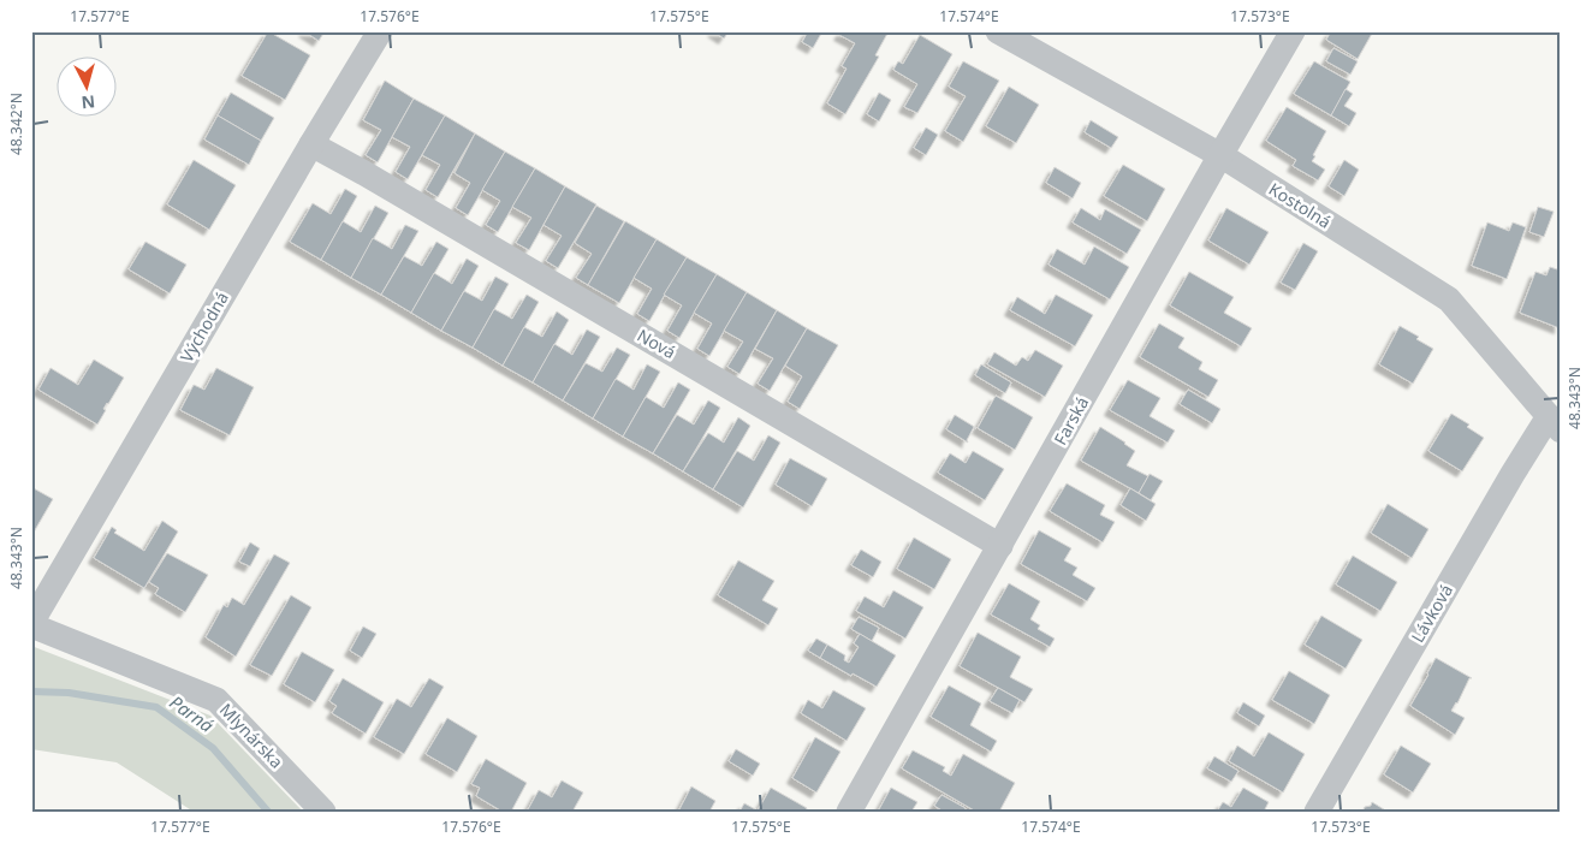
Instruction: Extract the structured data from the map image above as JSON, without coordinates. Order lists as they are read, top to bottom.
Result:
{
  "streets": {
    "street": [
      "Kostolná",
      "Východná",
      "Nová",
      "Farská",
      "Lávková",
      "Mlynárska"
    ]
  },
  "crossings": [
    ["Kostolná", "Farská"],
    ["Kostolná", "Lávková"],
    ["Východná", "Nová"],
    ["Východná", "Mlynárska"],
    ["Nová", "Farská"]
  ],
  "water": ["Parná"],
  "north": "bottom",
  "coordinates": [
    "17.577°E",
    "17.576°E",
    "17.575°E",
    "17.574°E",
    "17.573°E",
    "48.342°N",
    "48.343°N"
  ]
}
